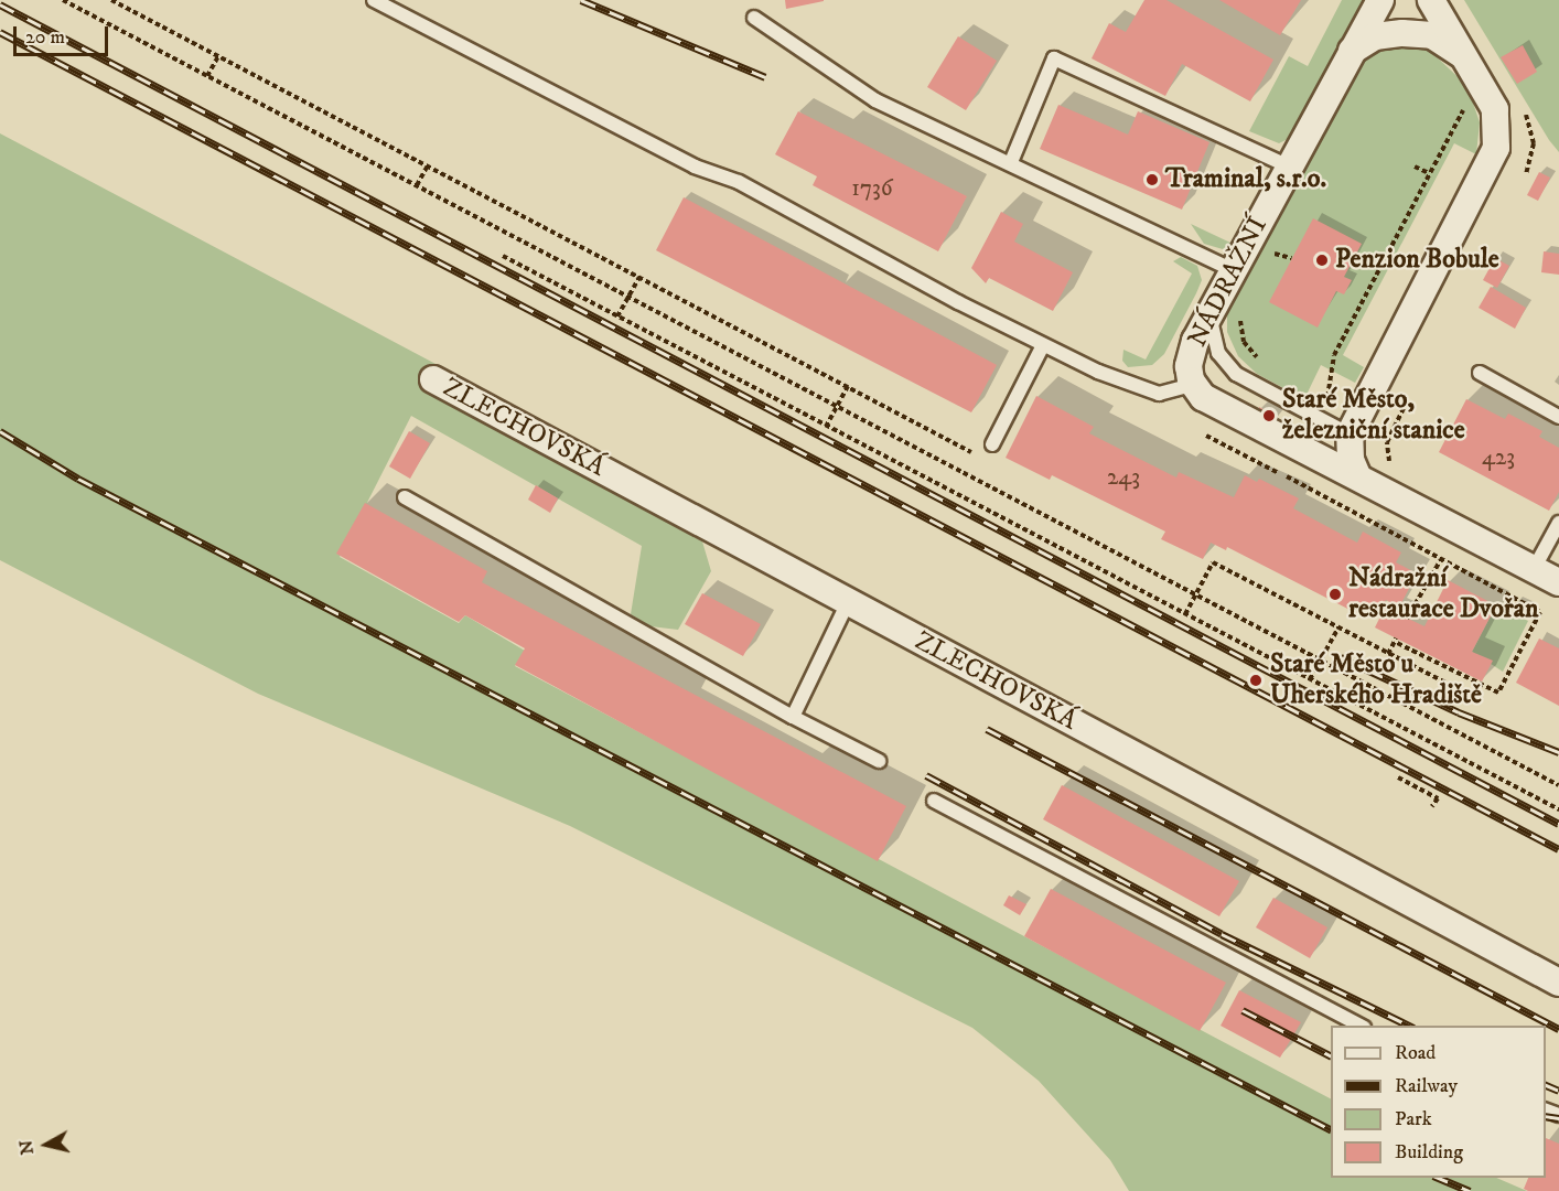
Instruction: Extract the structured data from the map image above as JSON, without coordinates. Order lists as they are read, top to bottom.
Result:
{
  "streets": {
    "street": ["NÁDRAŽNÍ", "ZLECHOVSKÁ"]
  },
  "places": [
    "Traminal, s.r.o.",
    "Penzion Bobule",
    "Staré Město, železniční stanice",
    "Nádražní restaurace Dvořan",
    "Staré Město u Uherského Hradiště"
  ],
  "house_numbers": ["1736", "423", "243"],
  "legend": [
    "Road",
    "Railway",
    "Park",
    "Building"
  ],
  "scale_bar": "20 m",
  "north": "left"
}
